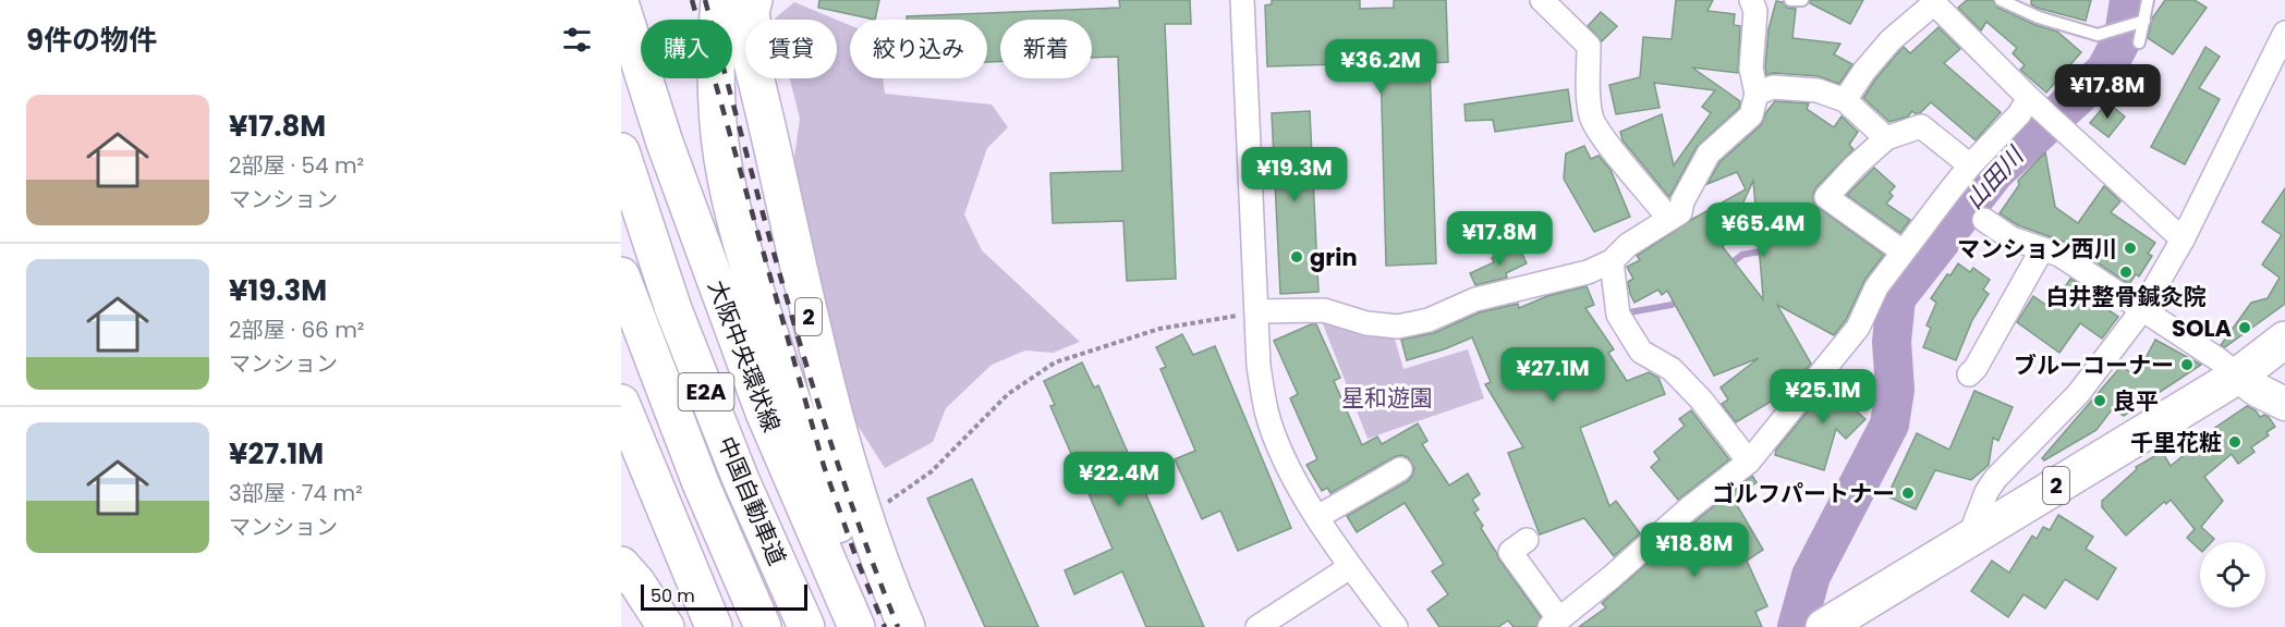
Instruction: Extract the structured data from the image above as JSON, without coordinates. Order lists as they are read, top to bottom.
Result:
{
  "streets": {
    "main road": [
      "2",
      "大阪中央環状線",
      "E2A",
      "中国自動車道"
    ]
  },
  "water": ["山田川"],
  "parks": ["星和遊園"],
  "places": [
    "マンション西川",
    "grin",
    "白井整骨鍼灸院",
    "SOLA",
    "ブルーコーナー",
    "良平",
    "千里花粧",
    "ゴルフパートナー"
  ],
  "scale_bar": "50 m",
  "page": {
    "heading": "9件の物件",
    "chip": [
      "購入",
      "賃貸",
      "絞り込み",
      "新着"
    ],
    "price": [
      "¥36.2M",
      "¥17.8M",
      "¥19.3M",
      "¥65.4M",
      "¥17.8M",
      "¥27.1M",
      "¥25.1M",
      "¥22.4M",
      "¥18.8M"
    ],
    "list": [
      {
        "name": "¥17.8M",
        "note": "2部屋 · 54 m² · マンション"
      },
      {
        "name": "¥19.3M",
        "note": "2部屋 · 66 m² · マンション"
      },
      {
        "name": "¥27.1M",
        "note": "3部屋 · 74 m² · マンション"
      }
    ],
    "scale": "50 m"
  }
}
